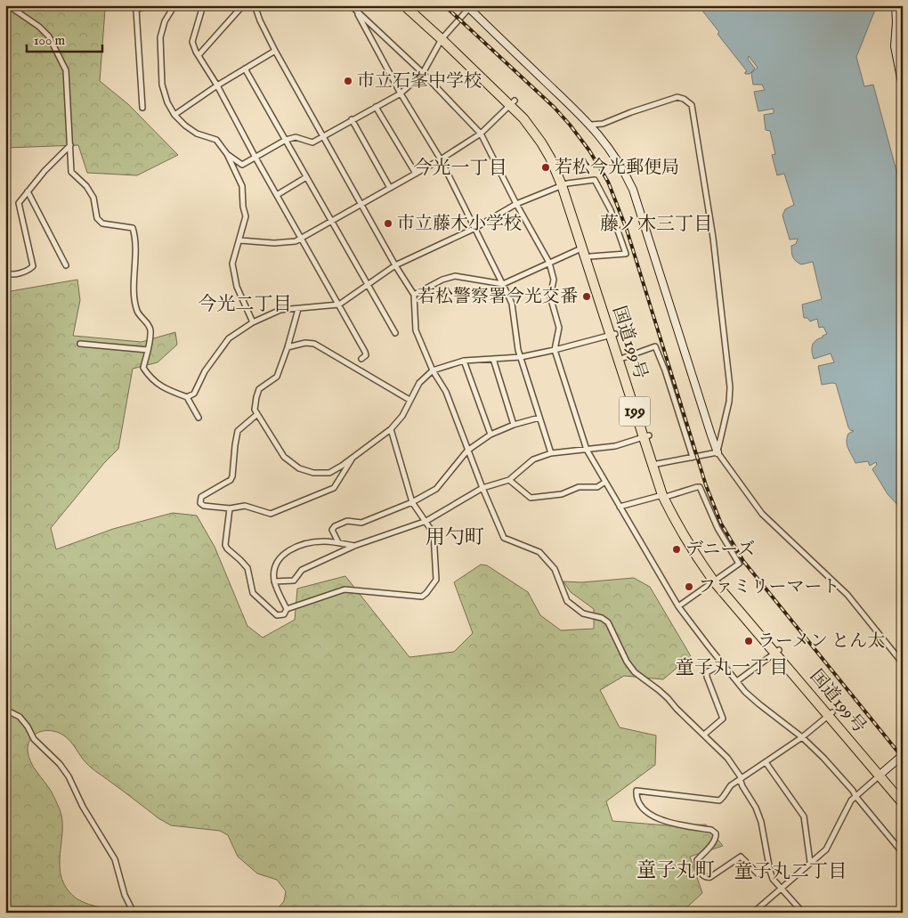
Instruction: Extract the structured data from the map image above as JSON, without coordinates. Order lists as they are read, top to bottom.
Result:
{
  "streets": {
    "highway": ["国道199号", "199"]
  },
  "districts": [
    "今光一丁目",
    "藤ノ木三丁目",
    "今光二丁目",
    "用勺町",
    "童子丸一丁目",
    "童子丸町",
    "童子丸二丁目"
  ],
  "places": [
    "市立石峯中学校",
    "若松今光郵便局",
    "市立藤木小学校",
    "若松警察署今光交番",
    "デニーズ",
    "ファミリーマート",
    "ラーメン とん太"
  ],
  "scale_bar": "100 m"
}
